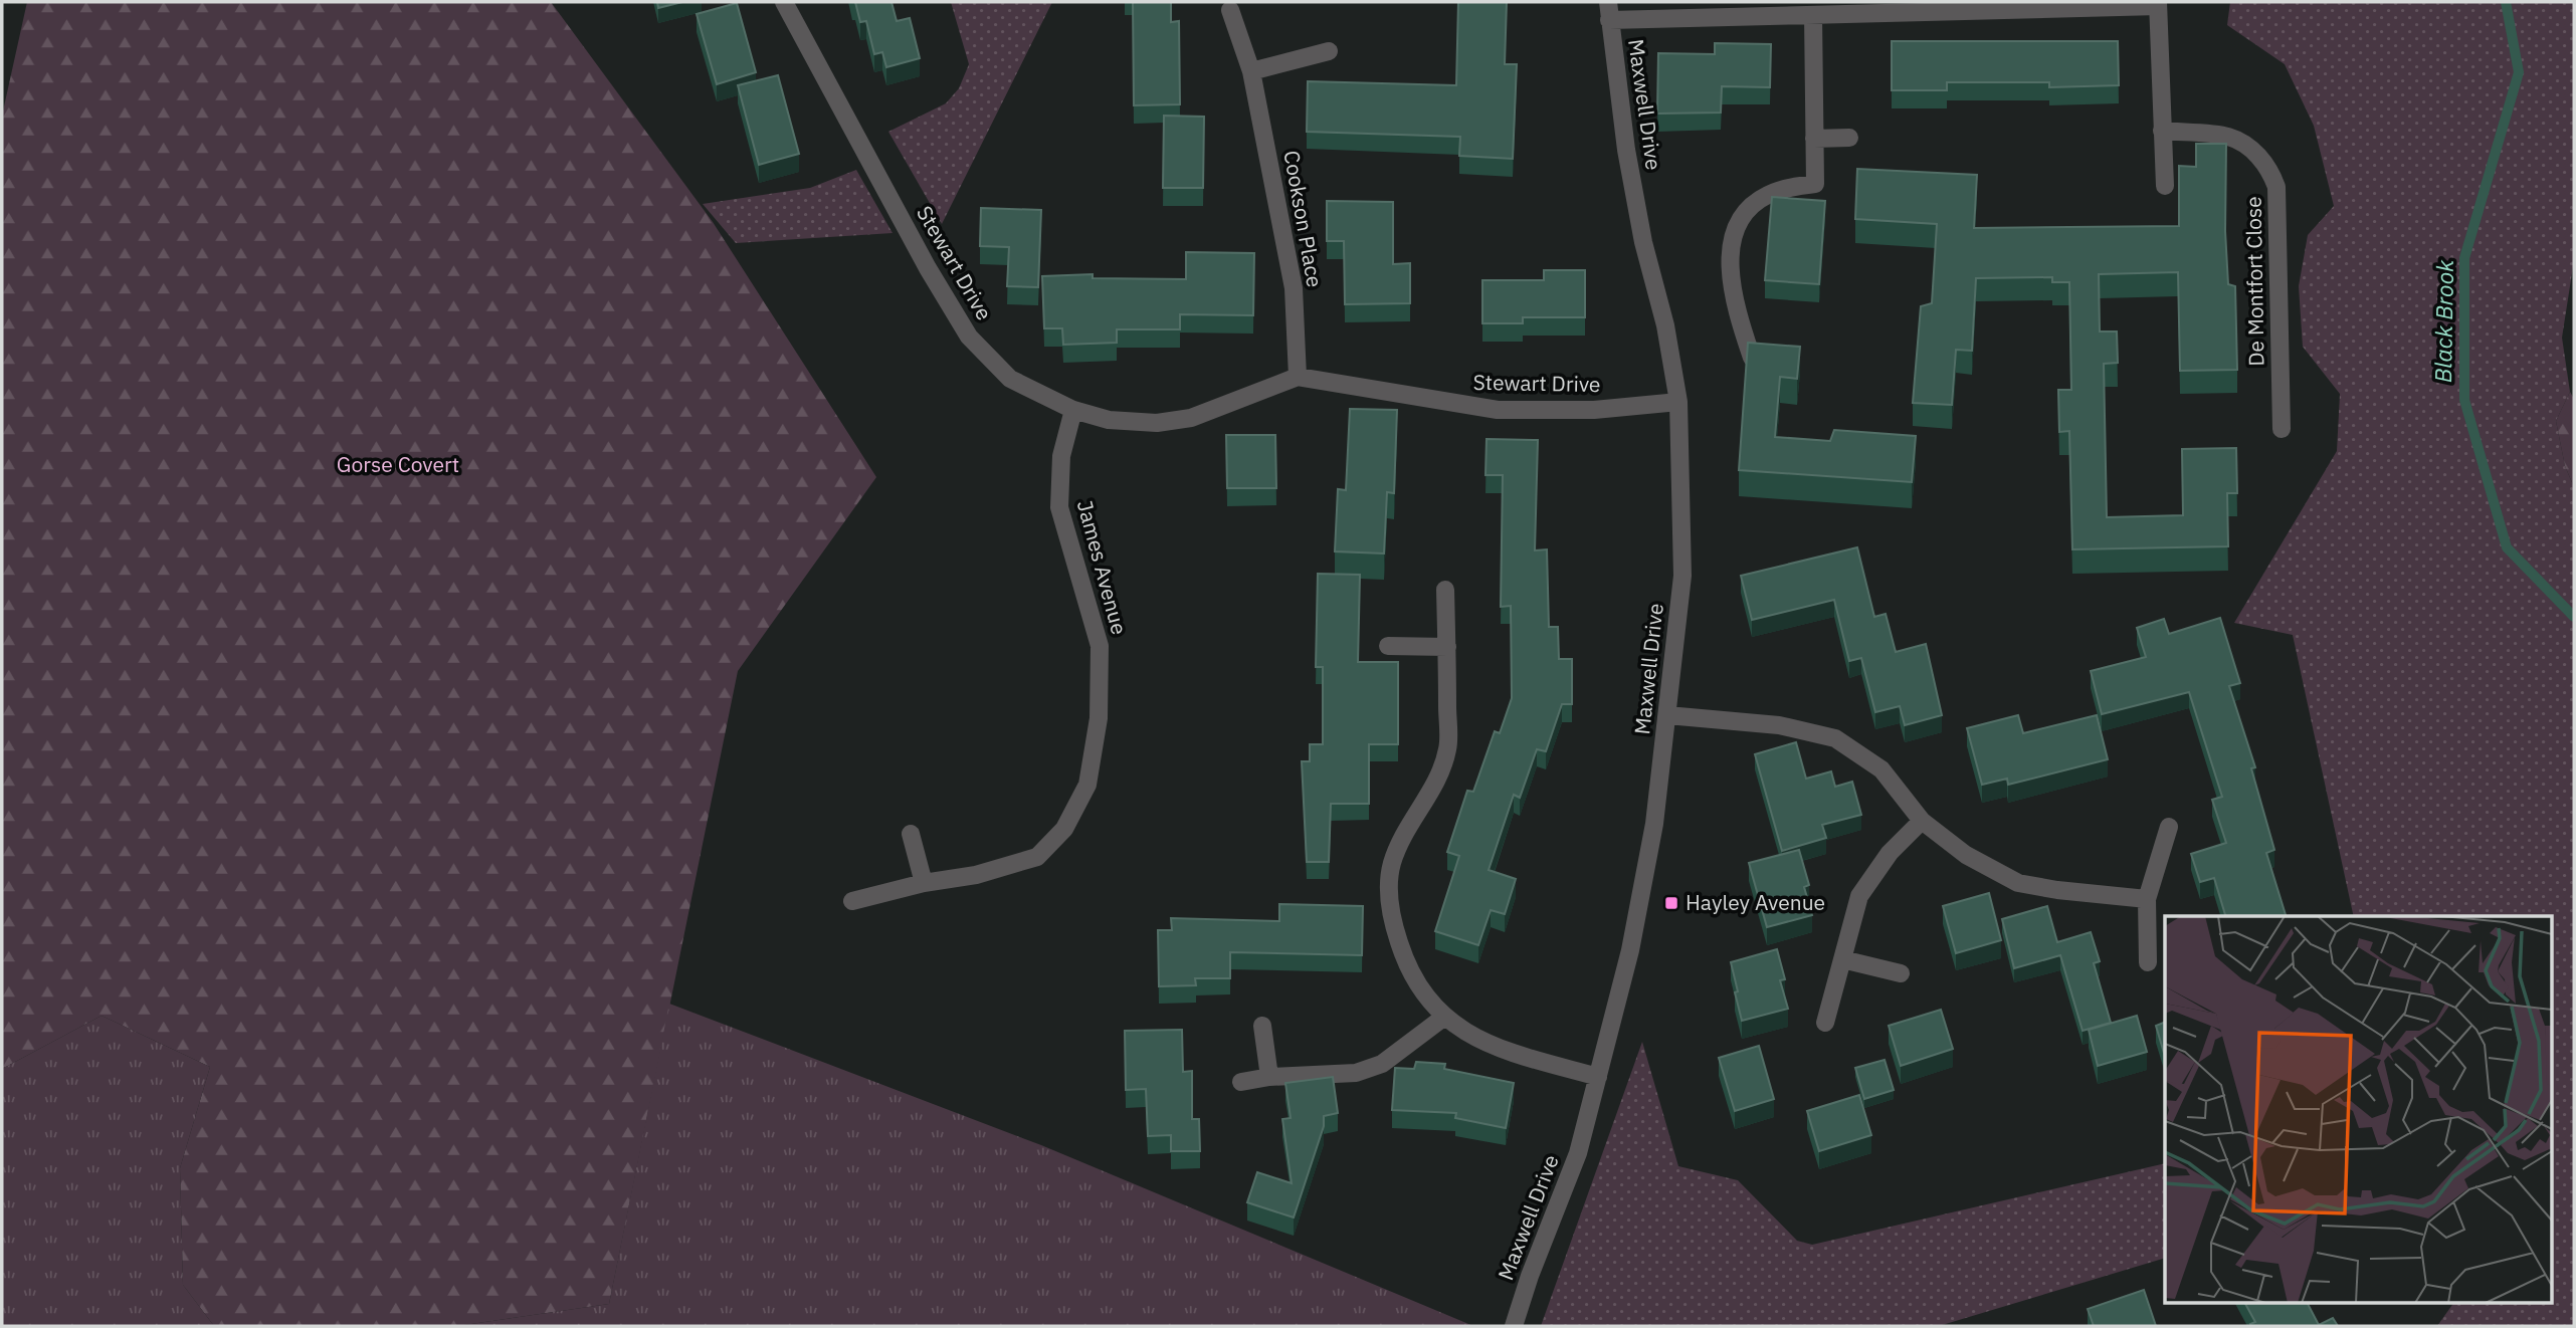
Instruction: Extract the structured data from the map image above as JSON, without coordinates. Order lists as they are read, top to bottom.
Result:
{
  "streets": {
    "street": [
      "Maxwell Drive",
      "Cookson Place",
      "Stewart Drive",
      "De Montfort Close",
      "James Avenue"
    ]
  },
  "crossings": [
    ["Maxwell Drive", "Stewart Drive"],
    ["Cookson Place", "Stewart Drive"],
    ["Stewart Drive", "James Avenue"]
  ],
  "water": ["Black Brook"],
  "parks": ["Gorse Covert"],
  "places": {
    "transit": ["Hayley Avenue"]
  }
}
